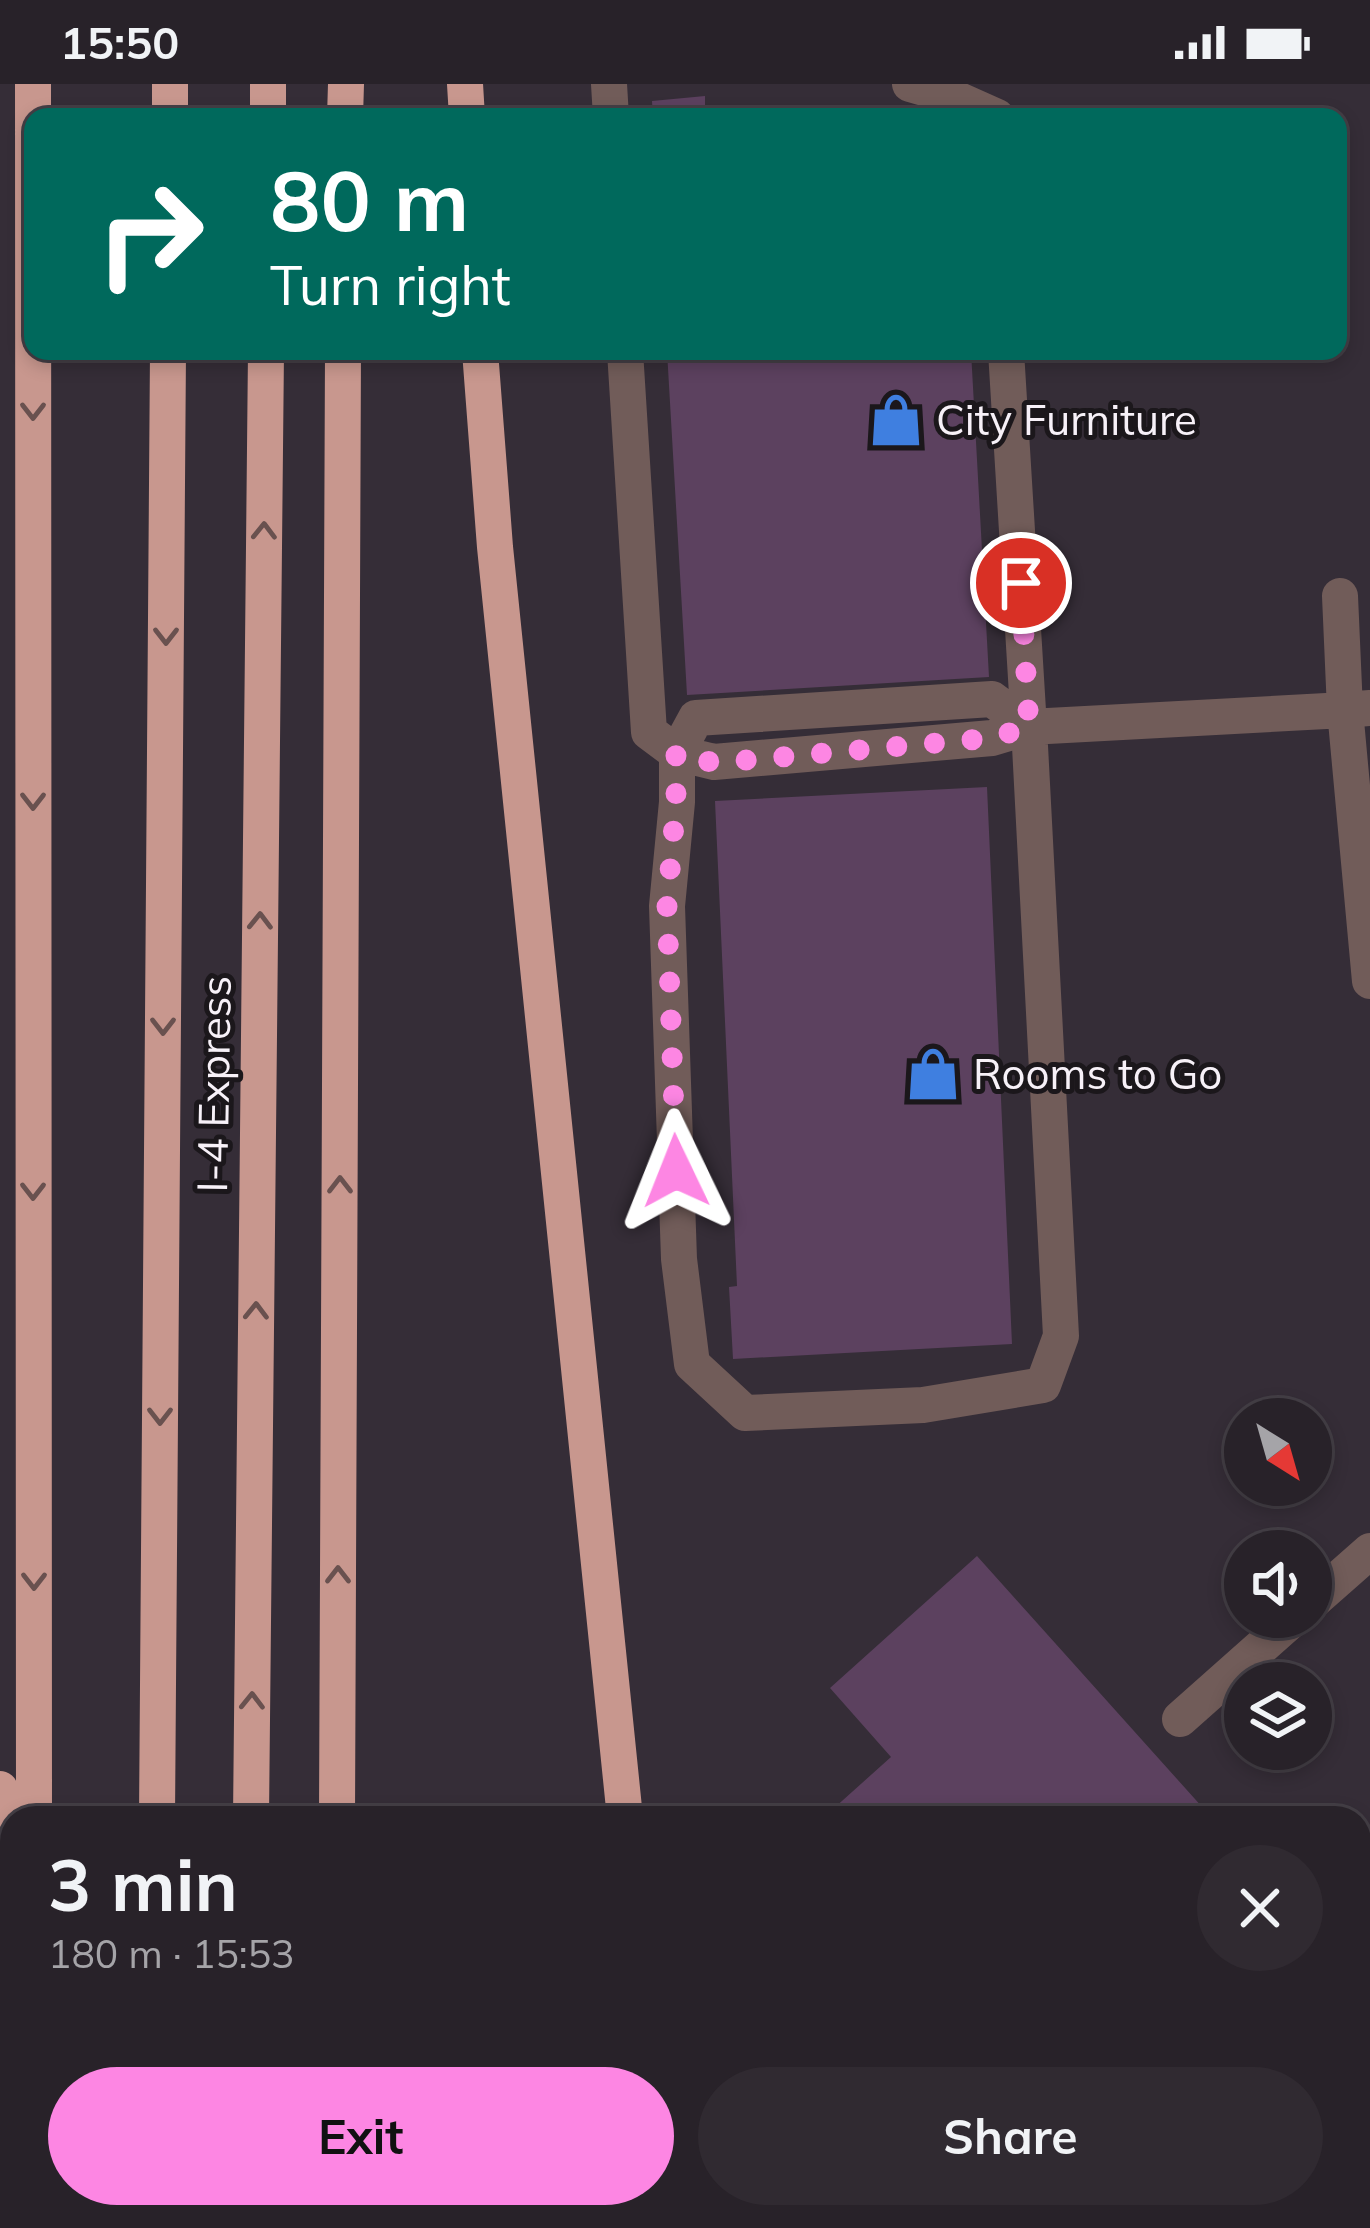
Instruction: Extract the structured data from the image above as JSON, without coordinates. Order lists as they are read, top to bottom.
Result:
{
  "streets": {
    "highway": ["I-4 Express"]
  },
  "places": {
    "shop": ["City Furniture", "Rooms to Go"]
  },
  "north": "bottom right",
  "page": {
    "status": "15:50",
    "turn": ["80 m", "Turn right"],
    "heading": ["3 min", "180 m · 15:53"],
    "buttons": ["Exit", "Share"]
  }
}
